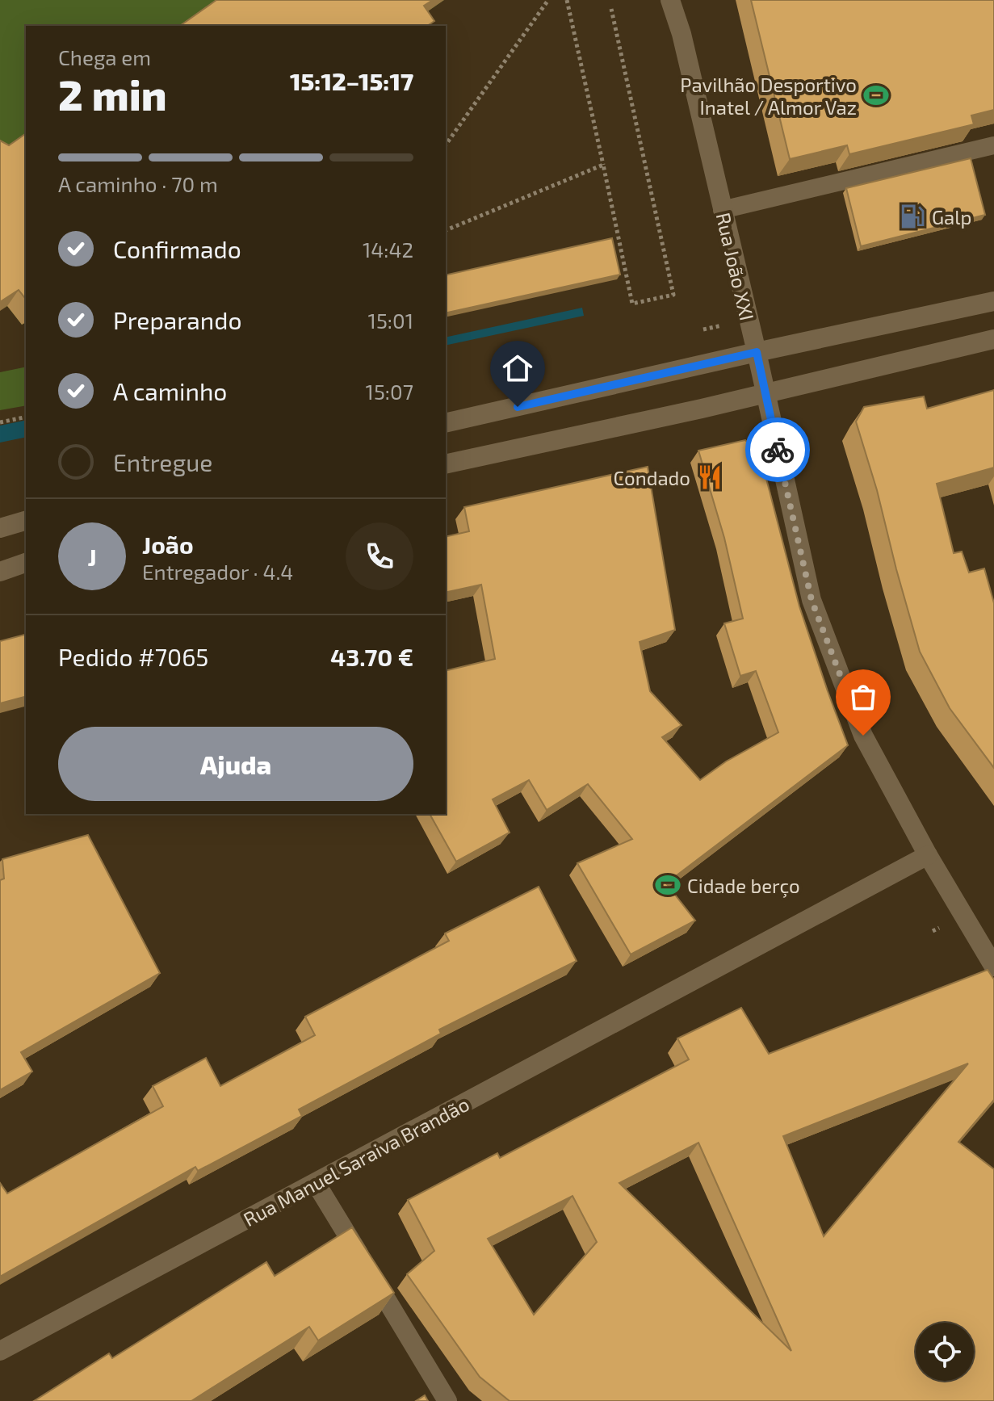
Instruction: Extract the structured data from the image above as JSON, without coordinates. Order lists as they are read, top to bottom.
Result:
{
  "streets": {
    "street": ["Rua João XXI", "Rua Manuel Saraiva Brandão"]
  },
  "crossings": [
    ["Rua João XXI", "Rua Manuel Saraiva Brandão"]
  ],
  "places": {
    "sports": ["Pavilhão Desportivo Inatel / Almor Vaz", "Cidade berço"],
    "fuel station": ["Galp"],
    "restaurant": ["Condado"]
  },
  "page": {
    "heading": ["2 min", "Chega em", "15:12–15:17"],
    "panel": [
      "João",
      "Entregador · 4.4",
      "Pedido #7065",
      "43.70 €"
    ],
    "bar": "A caminho · 70 m",
    "list": [
      ["Confirmado", "14:42"],
      ["Preparando", "15:01"],
      ["A caminho", "15:07"],
      "Entregue"
    ],
    "round": "J",
    "buttons": "Ajuda"
  }
}
